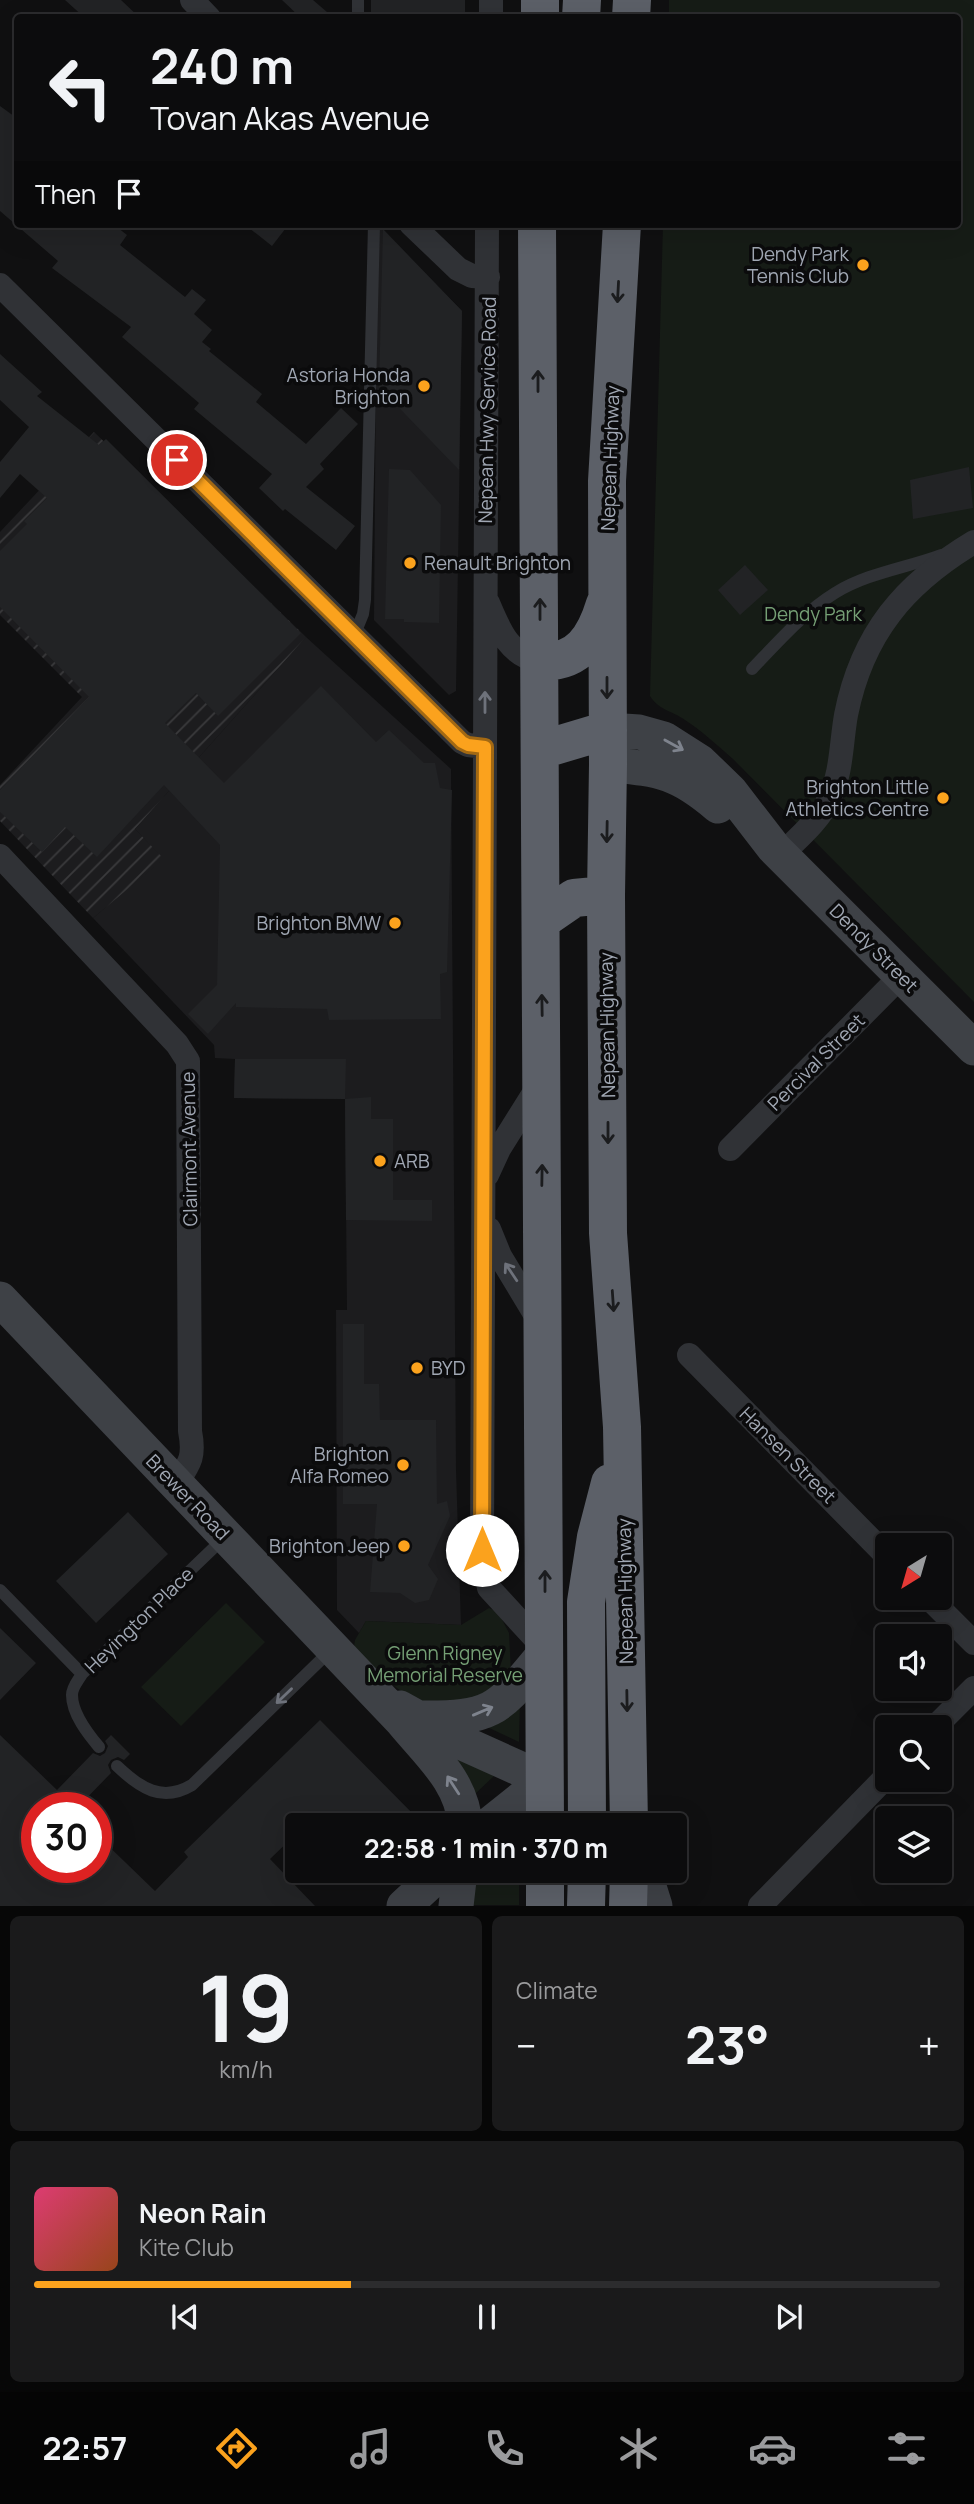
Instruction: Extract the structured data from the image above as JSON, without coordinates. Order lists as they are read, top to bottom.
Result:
{
  "streets": {
    "highway": ["Nepean Highway"],
    "street": [
      "Nepean Hwy Service Road",
      "Dendy Street",
      "Percival Street",
      "Clairmont Avenue",
      "Hansen Street",
      "Brewer Road"
    ],
    "lane": ["Heyington Place"]
  },
  "crossings": [
    ["Nepean Highway", "Dendy Street"],
    ["Dendy Street", "Percival Street"],
    ["Clairmont Avenue", "Brewer Road"],
    ["Brewer Road", "Heyington Place"]
  ],
  "parks": ["Dendy Park", "Glenn Rigney Memorial Reserve"],
  "places": [
    "Dendy Park Tennis Club",
    "Astoria Honda Brighton",
    "Renault Brighton",
    "Brighton Little Athletics Centre",
    "Brighton BMW",
    "ARB",
    "BYD",
    "Brighton Alfa Romeo",
    "Brighton Jeep"
  ],
  "north": "bottom left",
  "page": {
    "turn": ["240 m", "Tovan Akas Avenue"],
    "then": "Then",
    "limit": "30",
    "trip": "22:58 · 1 min · 370 m",
    "tile": [
      ["19", "km/h"],
      "Climate"
    ],
    "heat": ["−", "23°", "+"],
    "song": ["Neon Rain", "Kite Club"],
    "tabs": "22:57"
  }
}
